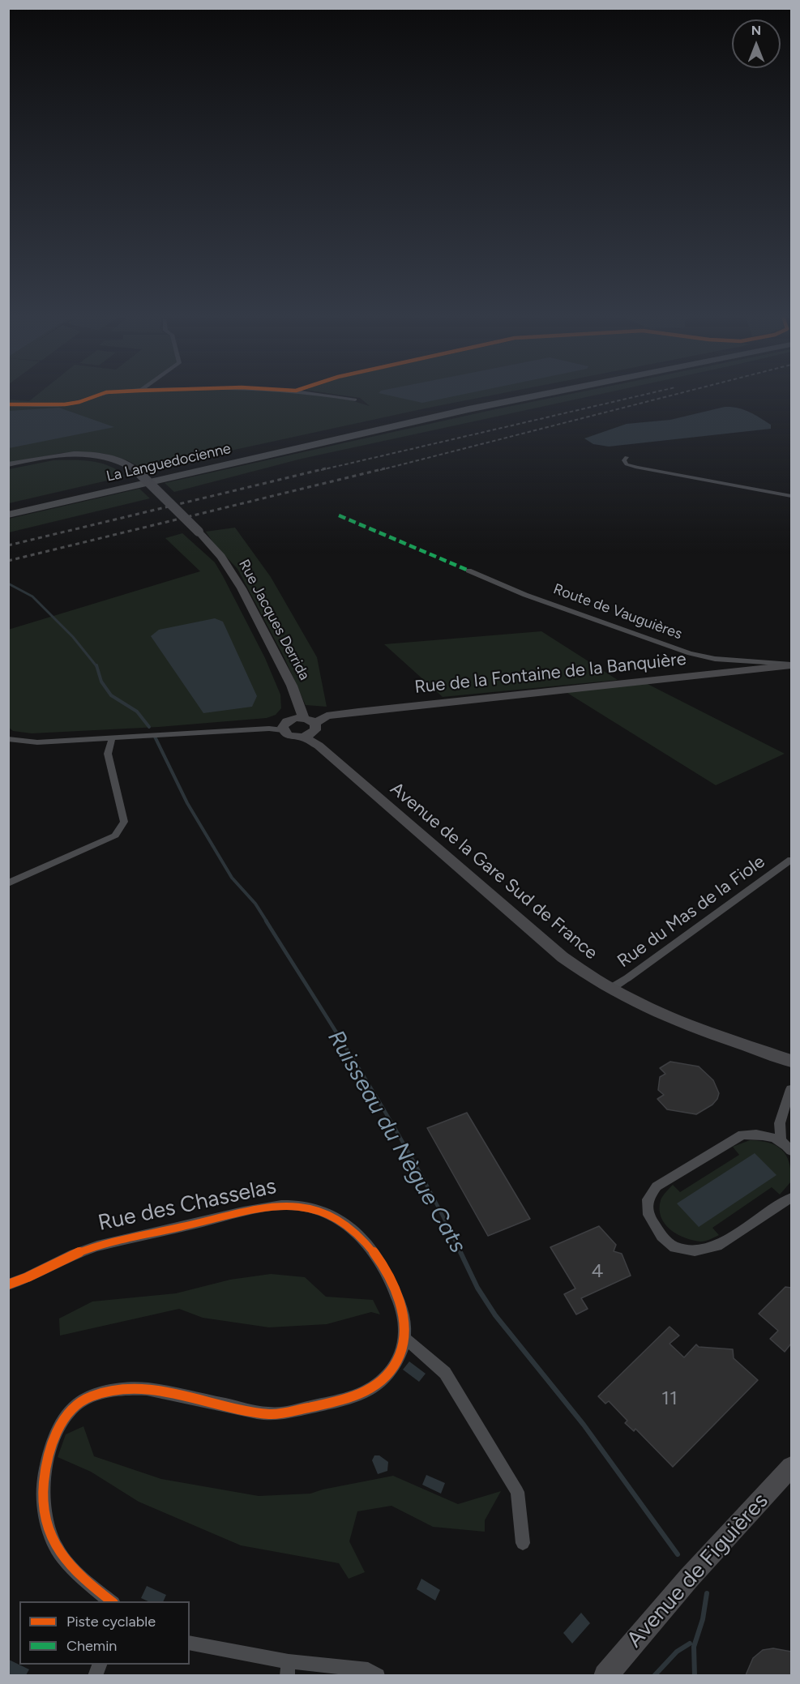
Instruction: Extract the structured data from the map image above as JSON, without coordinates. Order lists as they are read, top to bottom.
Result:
{
  "streets": {
    "highway": ["La Languedocienne"],
    "street": [
      "Route de Vauguières",
      "Rue Jacques Derrida",
      "Rue de la Fontaine de la Banquière",
      "Avenue de la Gare Sud de France",
      "Rue du Mas de la Fiole",
      "Rue des Chasselas",
      "Avenue de Figuières"
    ]
  },
  "crossings": [
    ["Route de Vauguières", "Rue de la Fontaine de la Banquière"],
    ["Rue Jacques Derrida", "Rue de la Fontaine de la Banquière"],
    ["Rue Jacques Derrida", "Avenue de la Gare Sud de France"],
    ["Rue de la Fontaine de la Banquière", "Avenue de la Gare Sud de France"],
    ["Avenue de la Gare Sud de France", "Rue du Mas de la Fiole"]
  ],
  "water": ["Ruisseau du Nègue Cats"],
  "house_numbers": ["4", "11"],
  "legend": ["Piste cyclable", "Chemin"],
  "north": "top"
}
